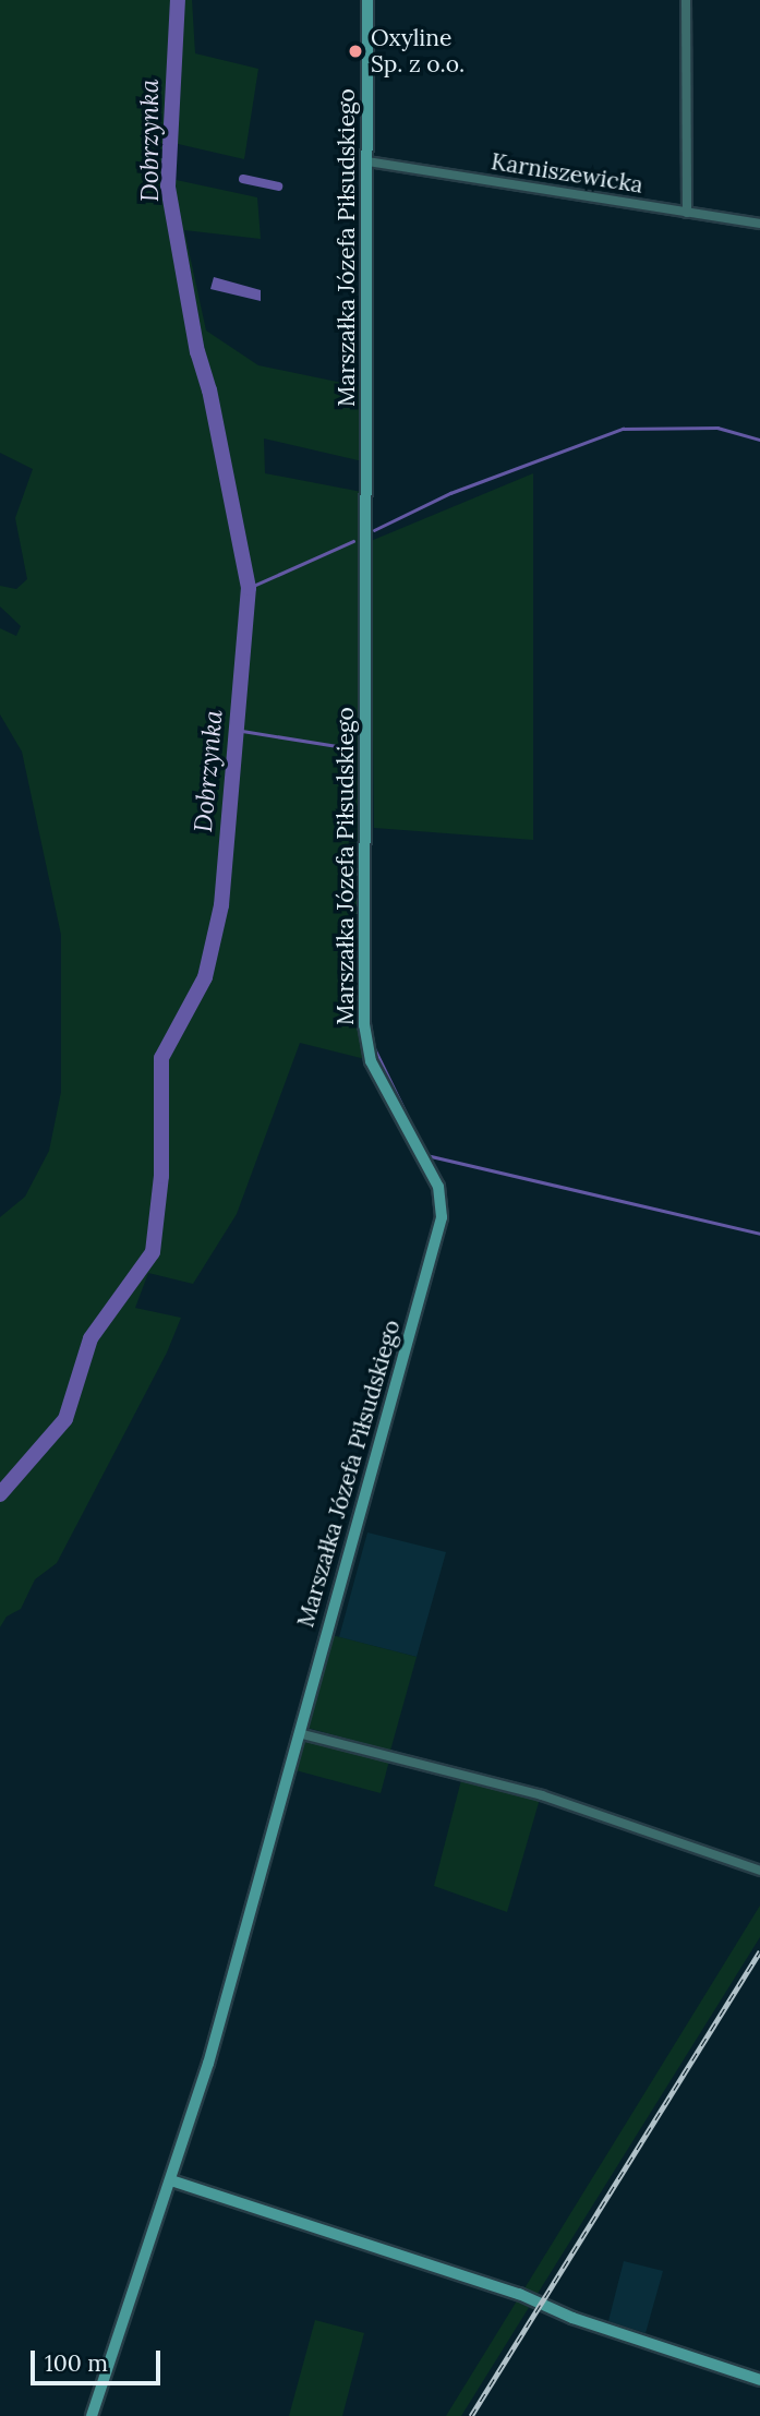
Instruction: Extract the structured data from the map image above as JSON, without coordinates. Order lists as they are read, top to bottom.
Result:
{
  "streets": {
    "street": ["Karniszewicka", "Marszałka Józefa Piłsudskiego"]
  },
  "crossings": [
    ["Karniszewicka", "Marszałka Józefa Piłsudskiego"]
  ],
  "water": ["Dobrzynka"],
  "places": ["Oxyline Sp. z o.o."],
  "scale_bar": "100 m"
}
